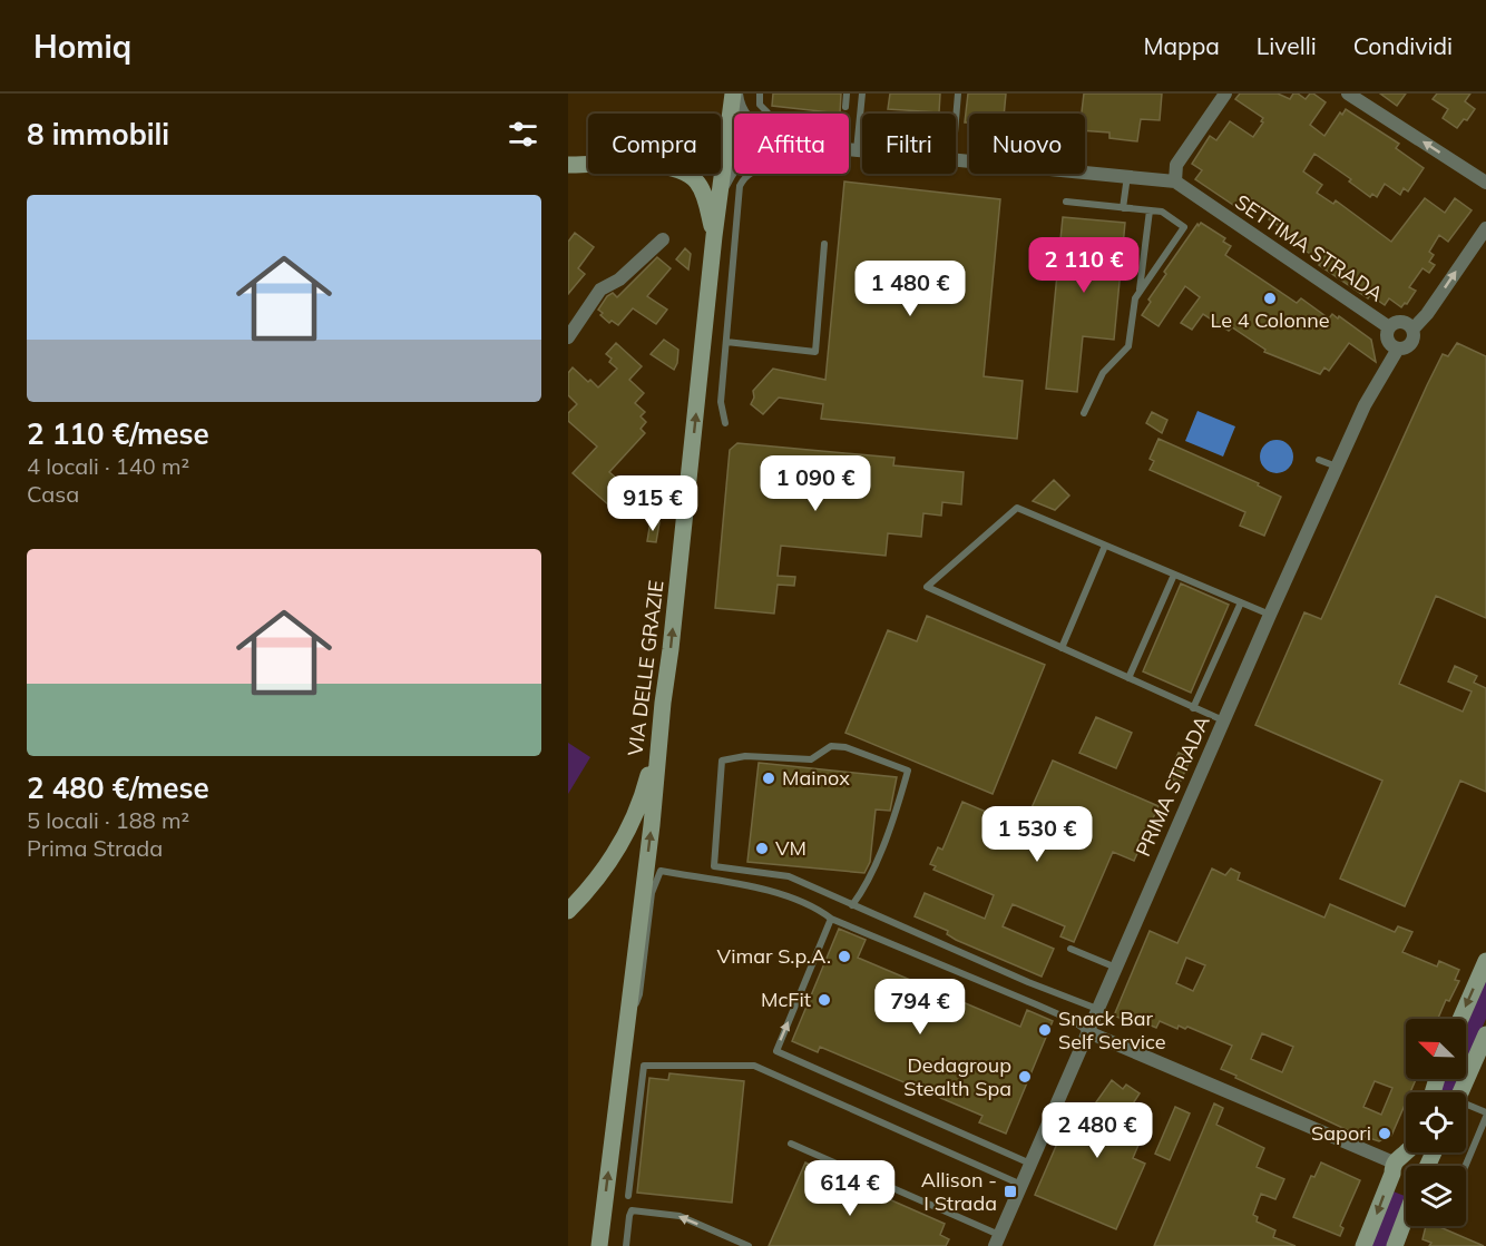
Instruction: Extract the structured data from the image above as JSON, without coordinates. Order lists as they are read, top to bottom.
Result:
{
  "streets": {
    "main road": ["VIA DELLE GRAZIE"],
    "street": ["SETTIMA STRADA", "PRIMA STRADA"]
  },
  "crossings": [
    ["SETTIMA STRADA", "VIA DELLE GRAZIE"],
    ["SETTIMA STRADA", "PRIMA STRADA"]
  ],
  "one_way": ["VIA DELLE GRAZIE"],
  "places": {
    "other": [
      "Le 4 Colonne",
      "Mainox",
      "VM",
      "Vimar S.p.A.",
      "McFit",
      "Snack Bar Self Service",
      "Dedagroup Stealth Spa",
      "Sapori"
    ],
    "transit": ["Allison - I Strada"]
  },
  "north": "top left",
  "page": {
    "header": "Homiq",
    "nav": ["Mappa", "Livelli", "Condividi"],
    "heading": "8 immobili",
    "chip": [
      "Compra",
      "Affitta",
      "Filtri",
      "Nuovo"
    ],
    "list": [
      {
        "name": "2 110 €/mese",
        "note": "4 locali · 140 m² · Casa"
      },
      {
        "name": "2 480 €/mese",
        "note": "5 locali · 188 m² · Prima Strada"
      }
    ],
    "price": [
      "2 110 €",
      "1 480 €",
      "1 090 €",
      "915 €",
      "1 530 €",
      "794 €",
      "2 480 €",
      "614 €"
    ]
  }
}
